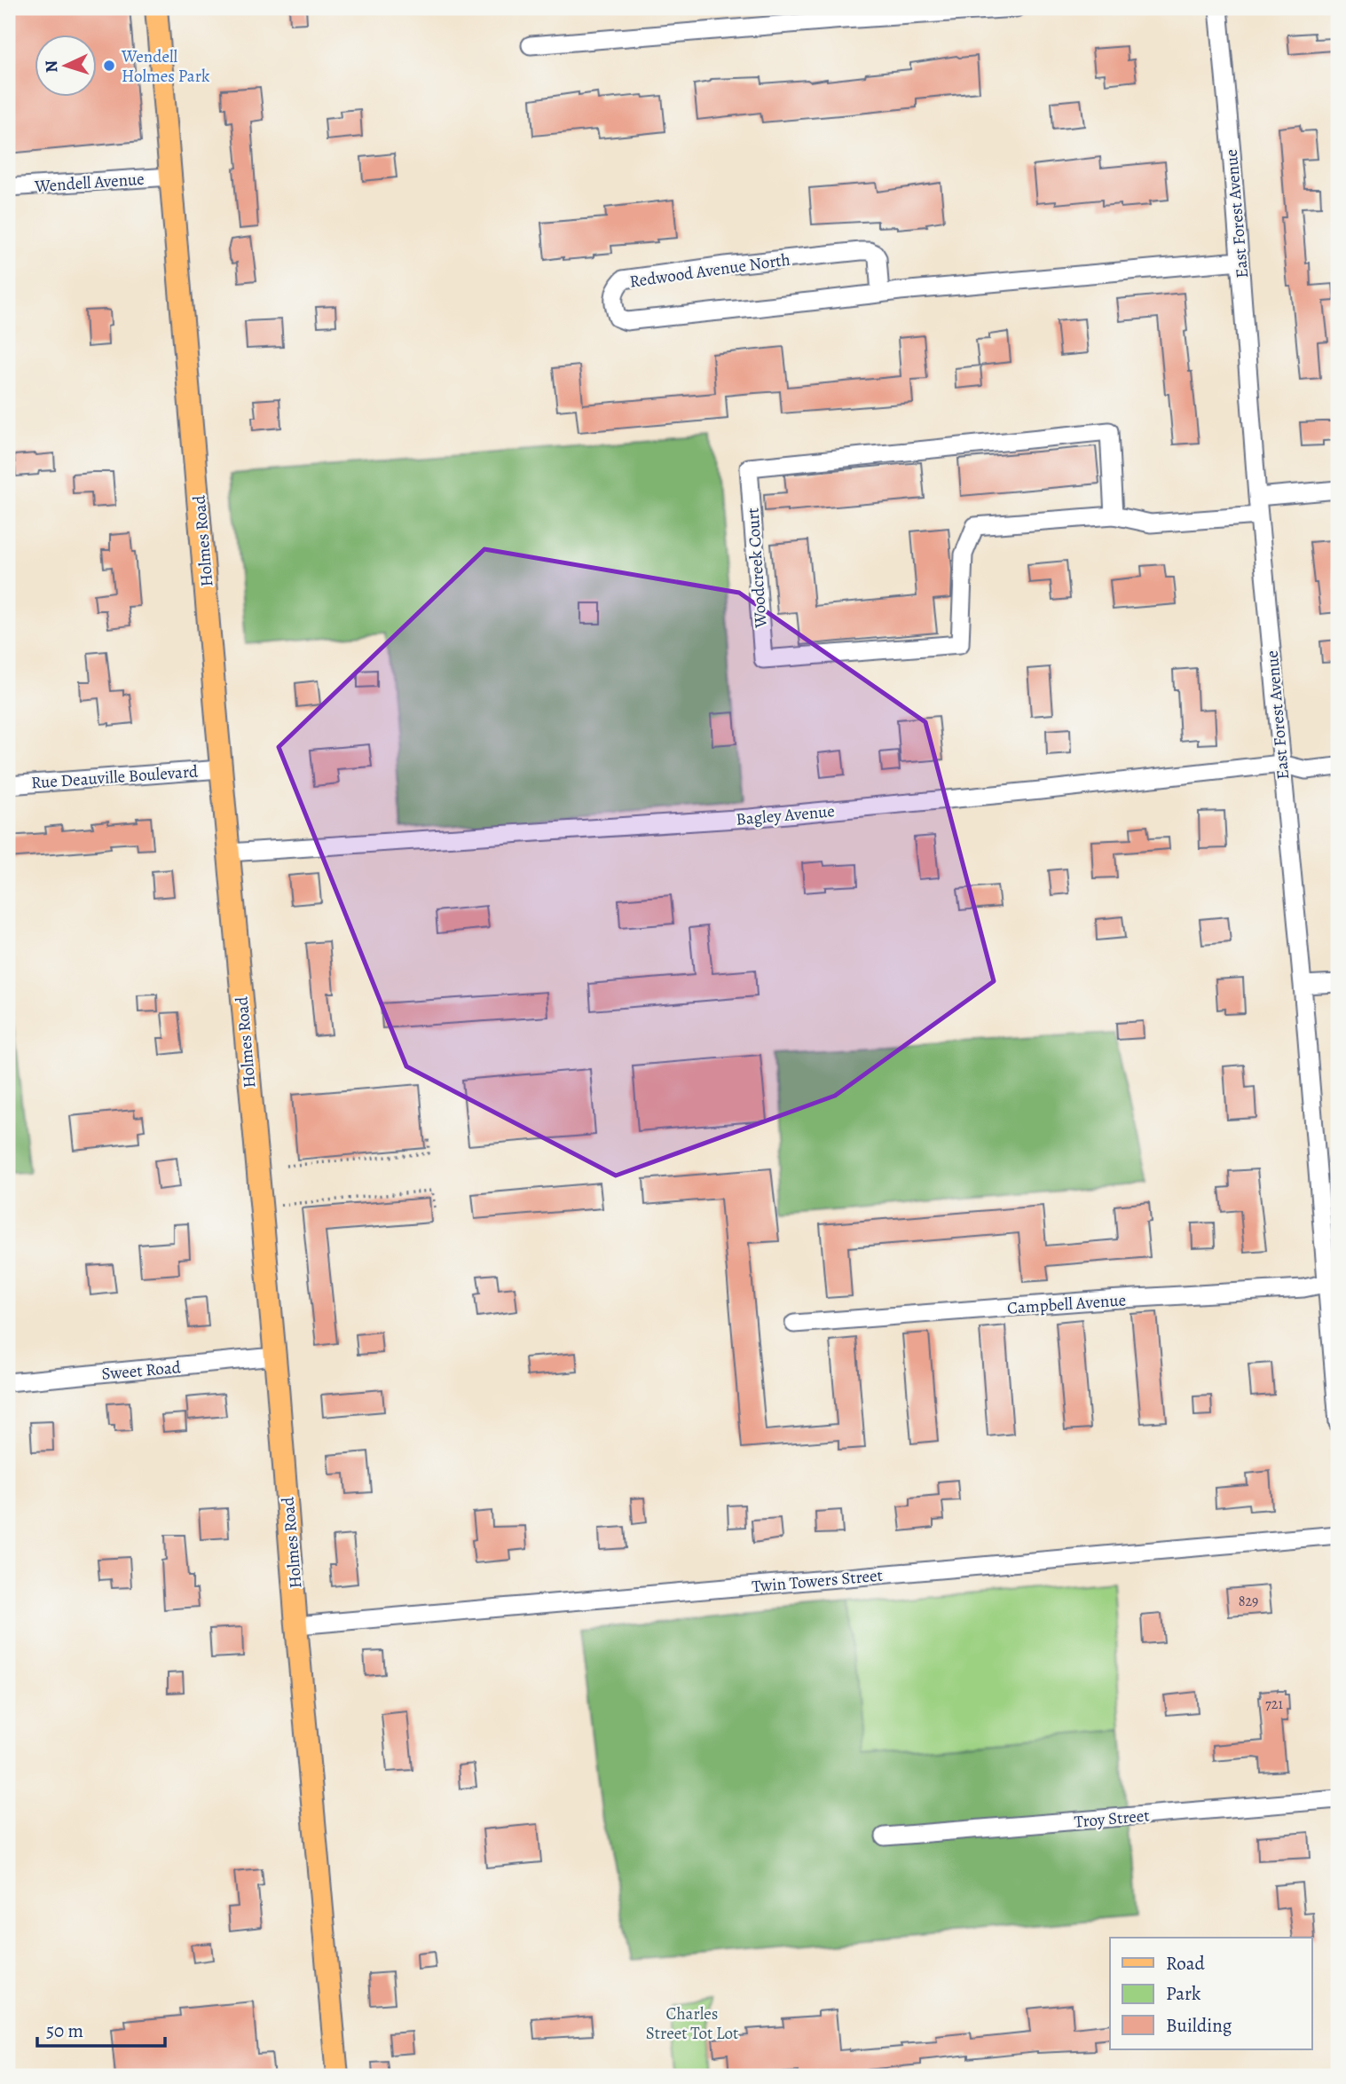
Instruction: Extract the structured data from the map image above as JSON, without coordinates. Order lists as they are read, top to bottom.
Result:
{
  "streets": {
    "main road": ["Holmes Road"],
    "street": [
      "Wendell Avenue",
      "East Forest Avenue",
      "Redwood Avenue North",
      "Woodcreek Court",
      "Rue Deauville Boulevard",
      "Bagley Avenue",
      "Campbell Avenue",
      "Sweet Road",
      "Twin Towers Street",
      "Troy Street"
    ]
  },
  "crossings": [
    ["Wendell Avenue", "Holmes Road"],
    ["East Forest Avenue", "Redwood Avenue North"],
    ["East Forest Avenue", "Woodcreek Court"],
    ["East Forest Avenue", "Bagley Avenue"],
    ["East Forest Avenue", "Campbell Avenue"],
    ["Holmes Road", "Rue Deauville Boulevard"],
    ["Holmes Road", "Bagley Avenue"],
    ["Holmes Road", "Sweet Road"],
    ["Holmes Road", "Twin Towers Street"]
  ],
  "parks": ["Charles Street Tot Lot"],
  "places": ["Wendell Holmes Park"],
  "house_numbers": ["829", "721"],
  "legend": ["Road", "Park", "Building"],
  "scale_bar": "50 m",
  "north": "left"
}
